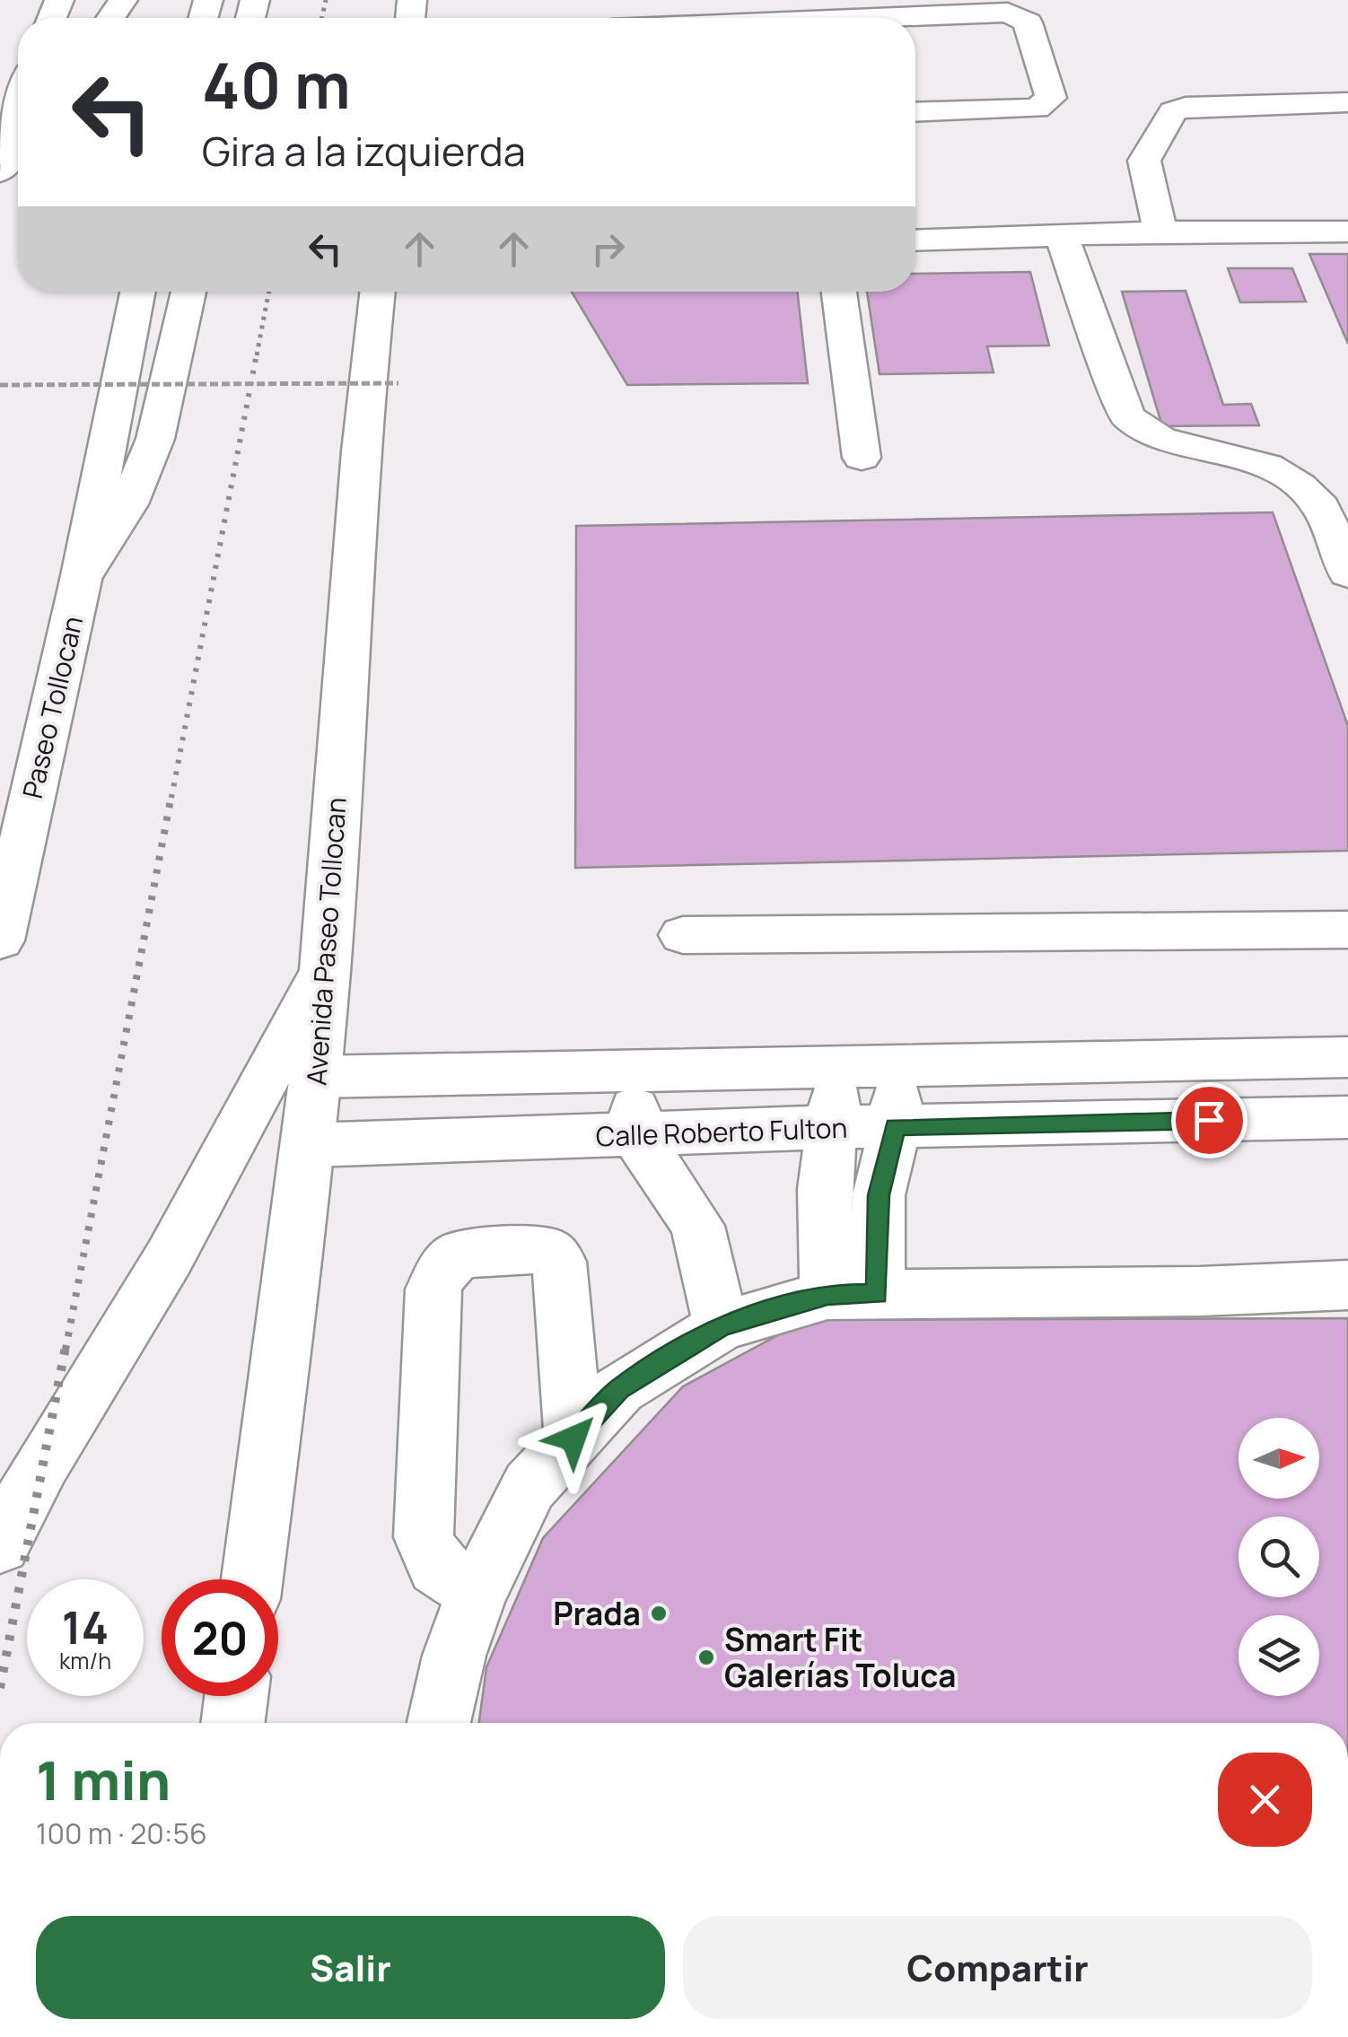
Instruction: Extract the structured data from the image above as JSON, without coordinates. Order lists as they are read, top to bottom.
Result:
{
  "streets": {
    "main road": ["Paseo Tollocan", "Avenida Paseo Tollocan", "Calle Roberto Fulton"]
  },
  "crossings": [
    ["Avenida Paseo Tollocan", "Calle Roberto Fulton"]
  ],
  "places": ["Prada", "Smart Fit Galerías Toluca"],
  "north": "right",
  "page": {
    "turn": ["40 m", "Gira a la izquierda"],
    "speed": "14 km/h",
    "limit": "20",
    "heading": ["1 min", "100 m · 20:56"],
    "buttons": ["Salir", "Compartir"]
  }
}
